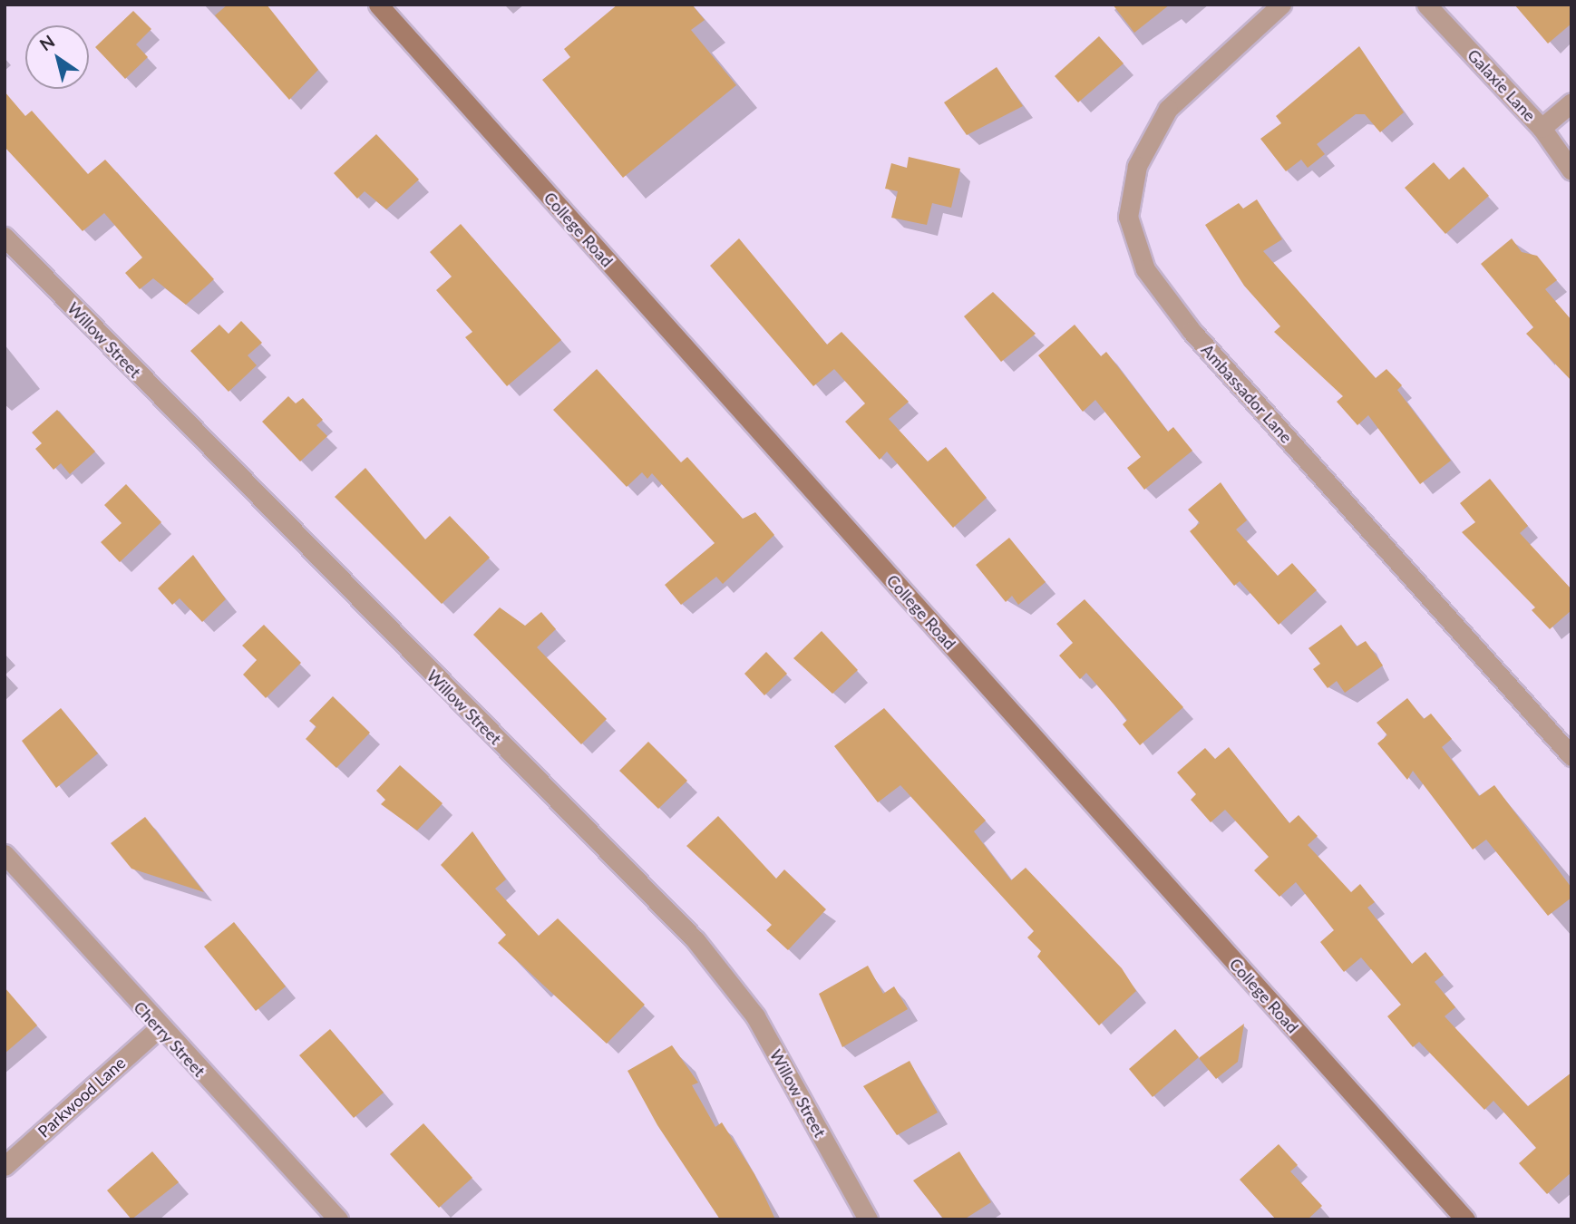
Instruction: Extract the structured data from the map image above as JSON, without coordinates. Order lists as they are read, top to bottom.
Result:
{
  "streets": {
    "street": [
      "Galaxie Lane",
      "College Road",
      "Willow Street",
      "Ambassador Lane",
      "Cherry Street",
      "Parkwood Lane"
    ]
  },
  "crossings": [
    ["Cherry Street", "Parkwood Lane"]
  ],
  "north": "top left"
}
